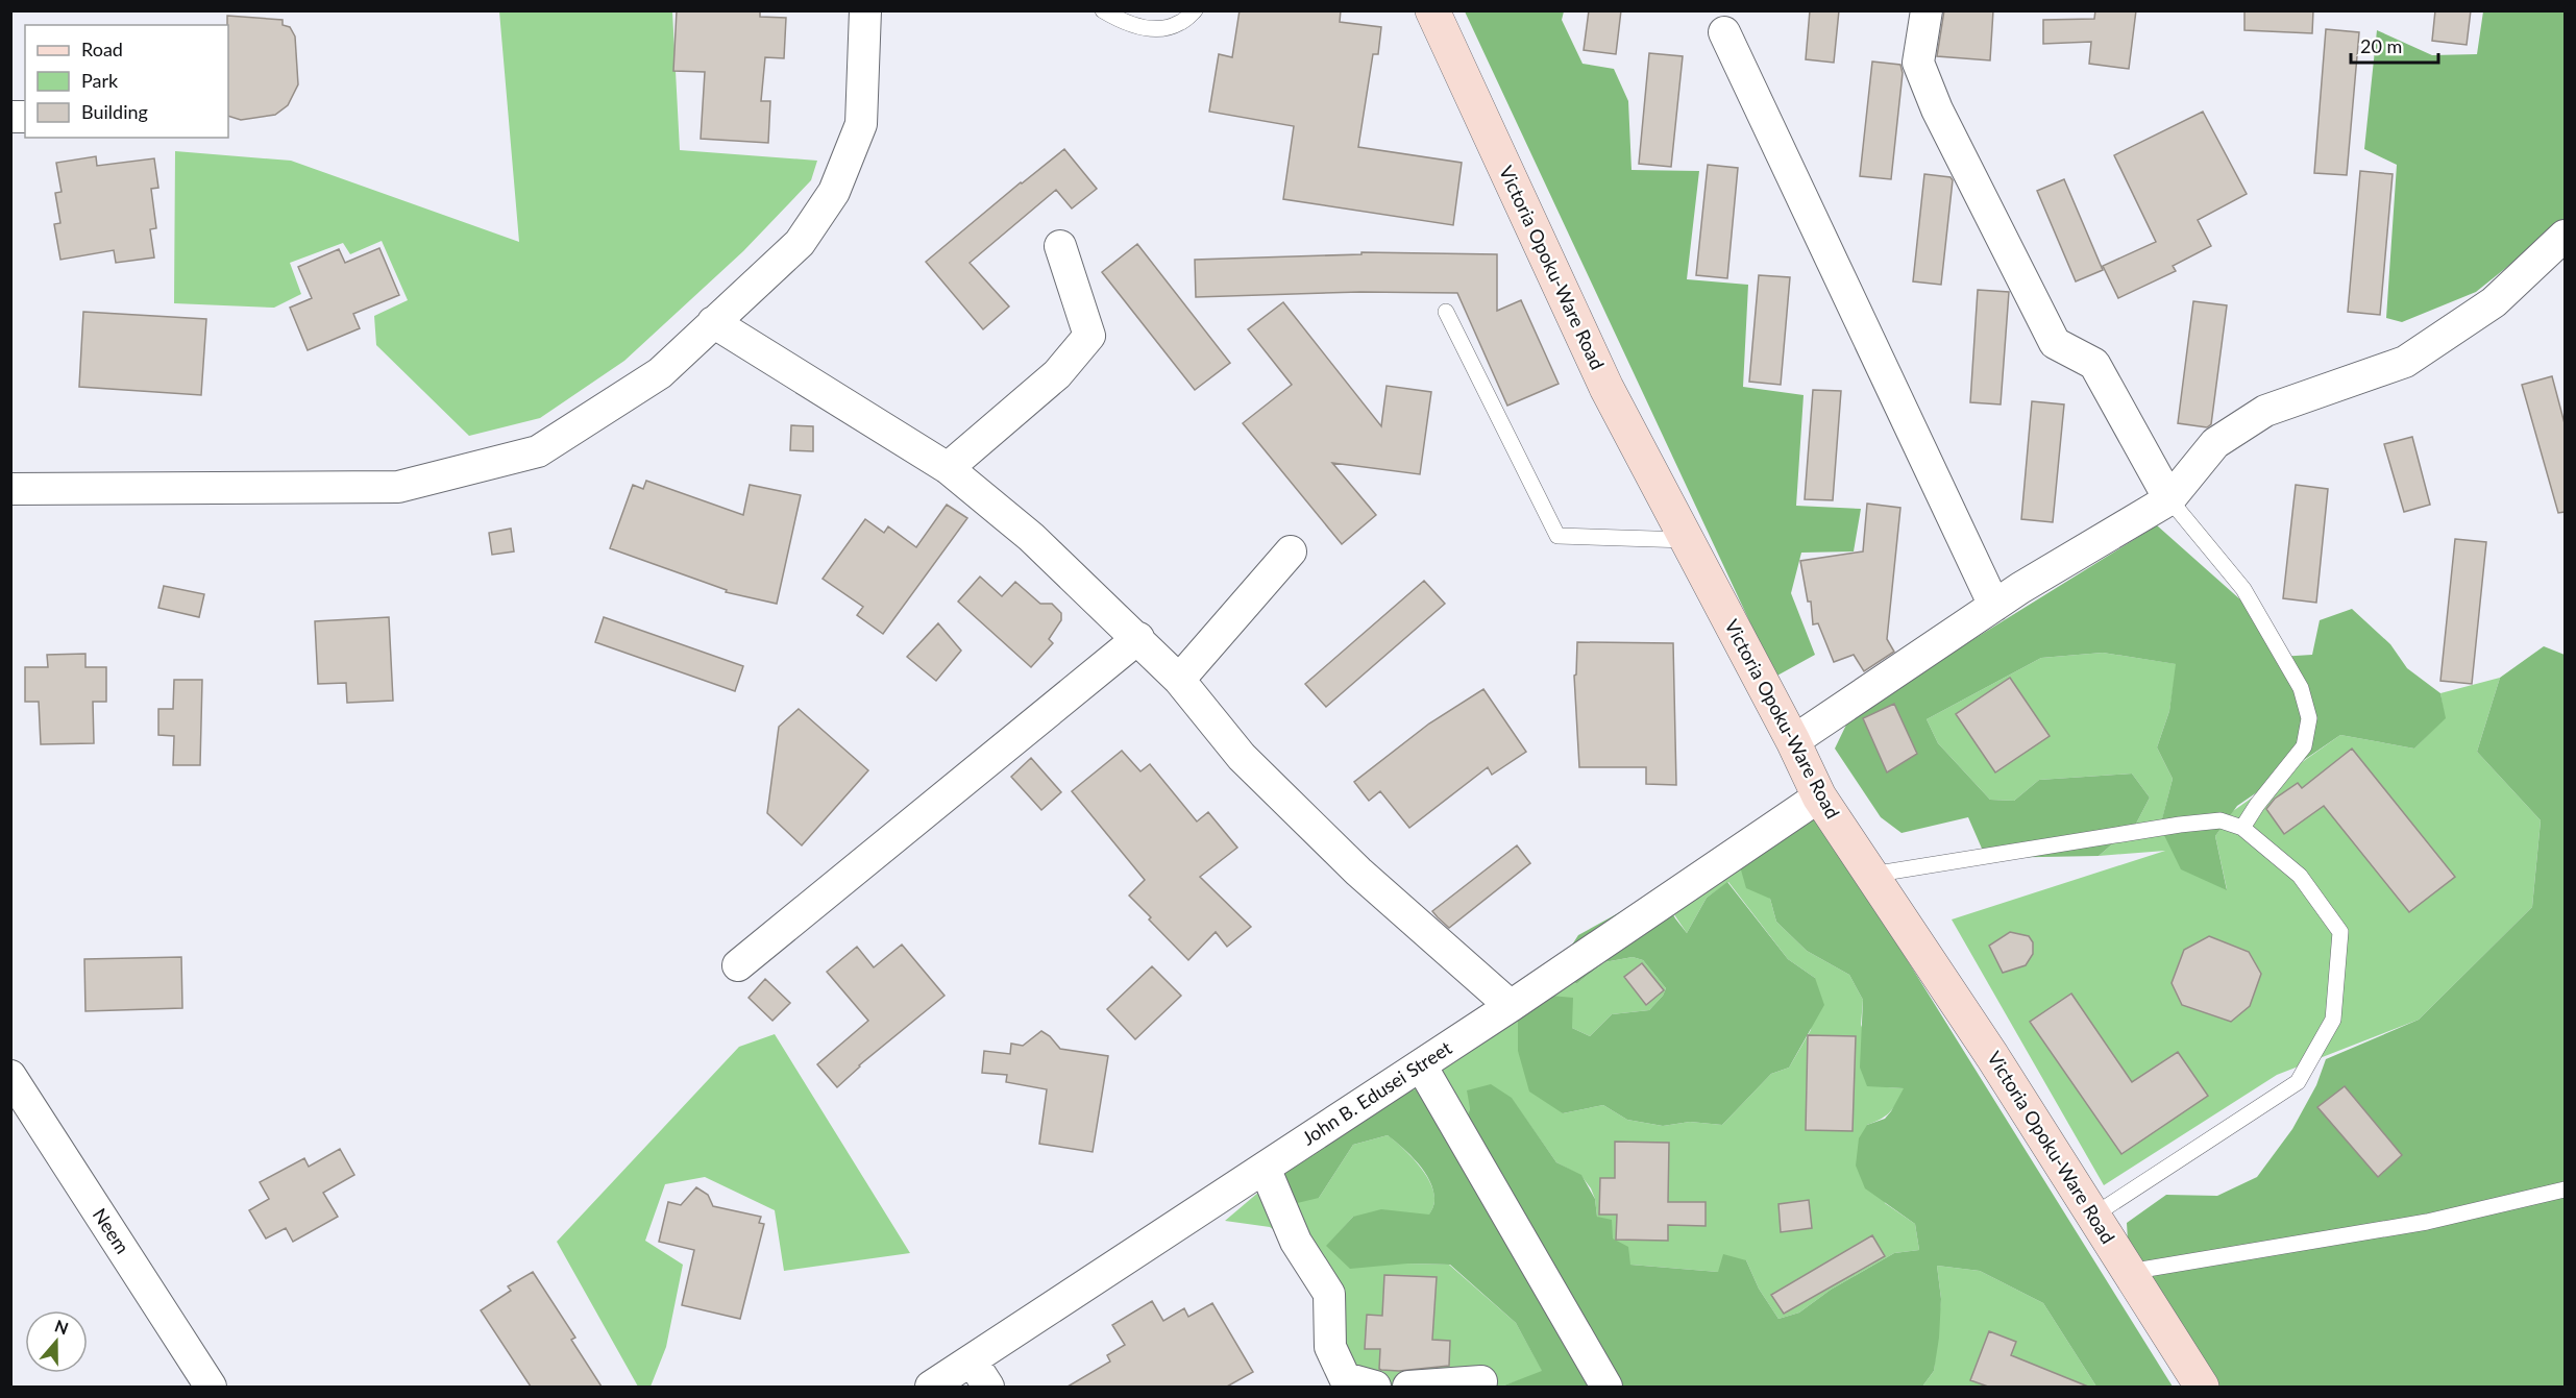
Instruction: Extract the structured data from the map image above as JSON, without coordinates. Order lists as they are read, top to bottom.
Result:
{
  "streets": {
    "main road": ["Victoria Opoku-Ware Road"],
    "street": ["John B. Edusei Street", "Neem"]
  },
  "crossings": [
    ["Victoria Opoku-Ware Road", "John B. Edusei Street"]
  ],
  "legend": ["Road", "Park", "Building"],
  "scale_bar": "20 m",
  "north": "top"
}
